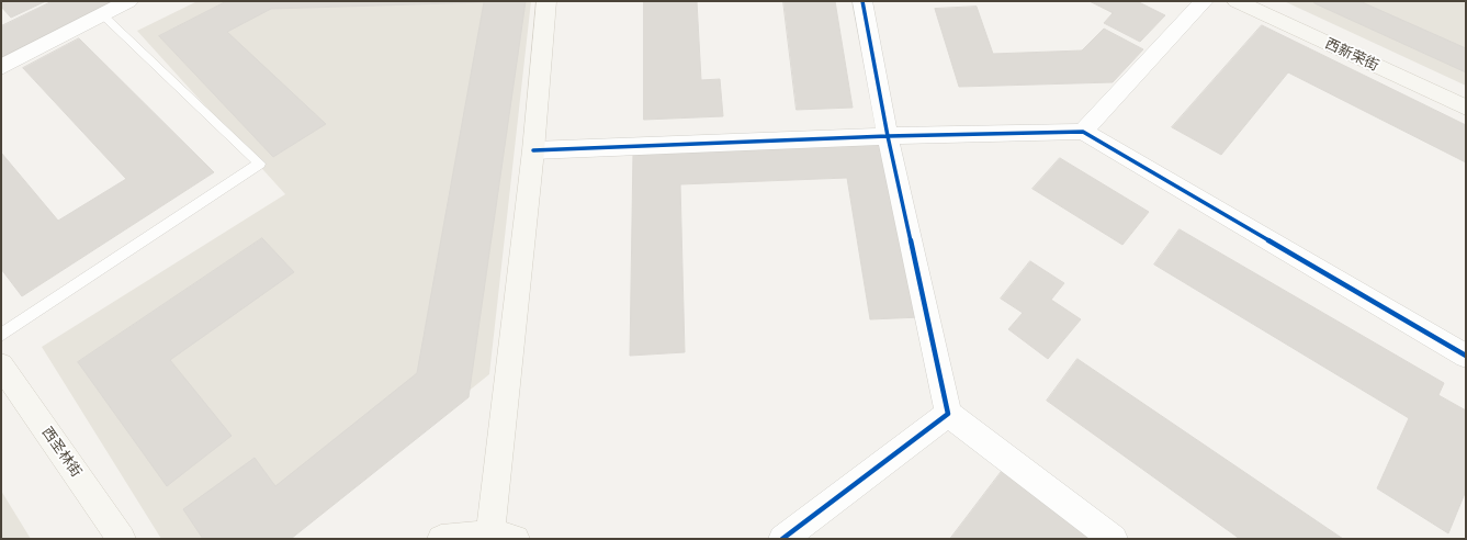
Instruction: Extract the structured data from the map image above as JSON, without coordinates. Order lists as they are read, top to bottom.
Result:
{
  "streets": {
    "street": ["西新荣街", "西圣林街"]
  }
}
